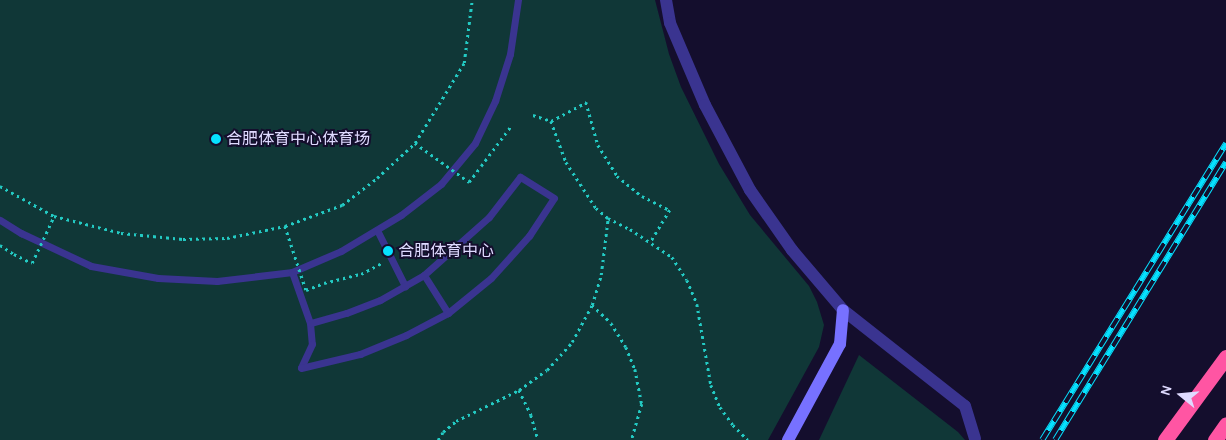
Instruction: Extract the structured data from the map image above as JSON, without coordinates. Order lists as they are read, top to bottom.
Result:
{
  "places": ["合肥体育中心体育场", "合肥体育中心"],
  "north": "left"
}
